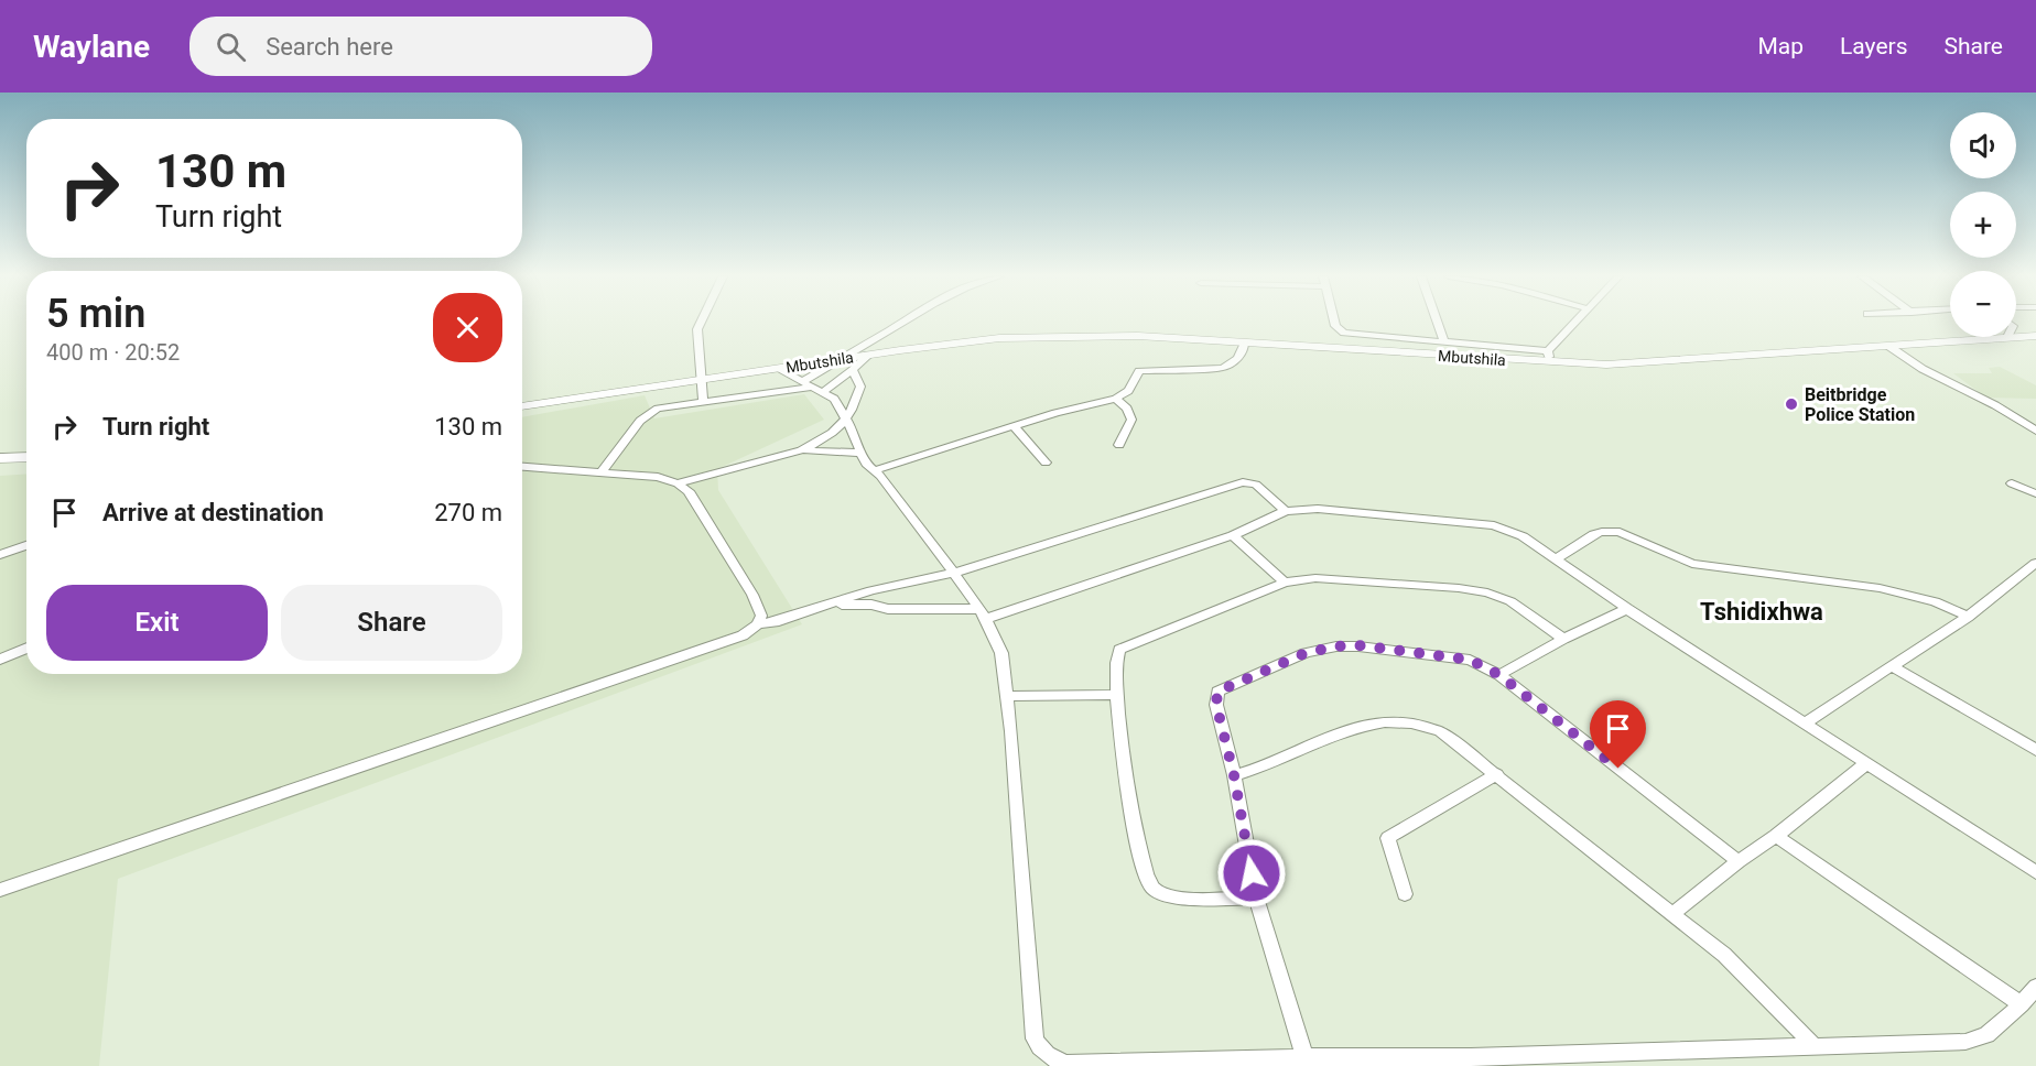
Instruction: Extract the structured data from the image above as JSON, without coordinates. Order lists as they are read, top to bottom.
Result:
{
  "streets": {
    "street": ["Mbutshila"]
  },
  "districts": ["Tshidixhwa"],
  "places": ["Beitbridge Police Station"],
  "page": {
    "header": "Waylane",
    "search": "Search here",
    "nav": ["Map", "Layers", "Share"],
    "map_buttons": ["+", "−"],
    "turn": ["130 m", "Turn right"],
    "heading": ["5 min", "400 m · 20:52"],
    "list": [
      {
        "name": "Turn right",
        "value": "130 m"
      },
      {
        "name": "Arrive at destination",
        "value": "270 m"
      }
    ],
    "buttons": ["Exit", "Share"]
  }
}
